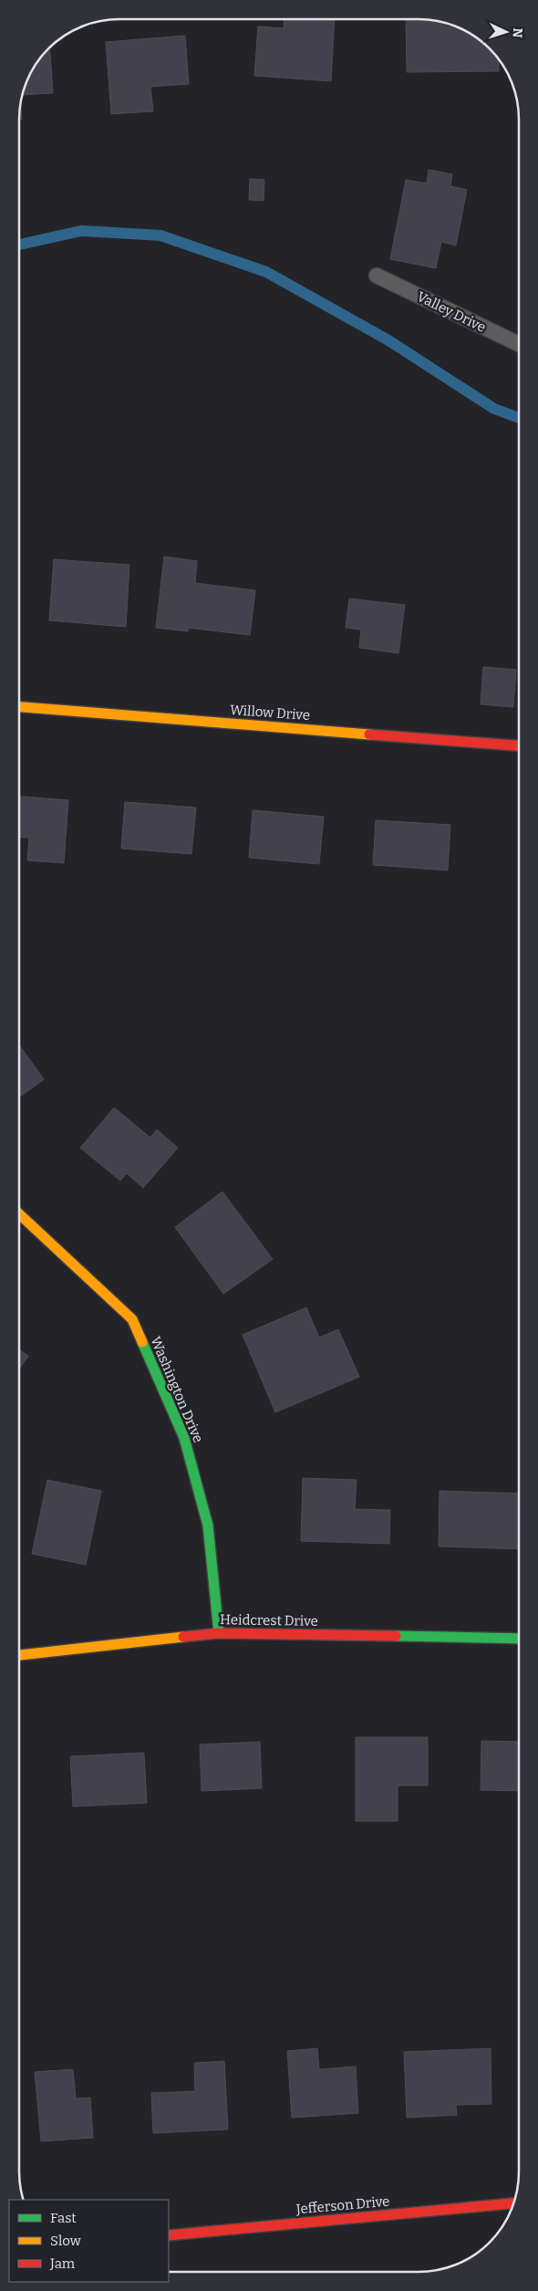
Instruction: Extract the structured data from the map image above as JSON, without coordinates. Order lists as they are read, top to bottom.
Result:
{
  "streets": {
    "street": [
      "Willow Drive",
      "Washington Drive",
      "Heidcrest Drive",
      "Jefferson Drive"
    ],
    "lane": ["Valley Drive"]
  },
  "crossings": [
    ["Washington Drive", "Heidcrest Drive"]
  ],
  "legend": ["Fast", "Slow", "Jam"],
  "north": "right"
}
